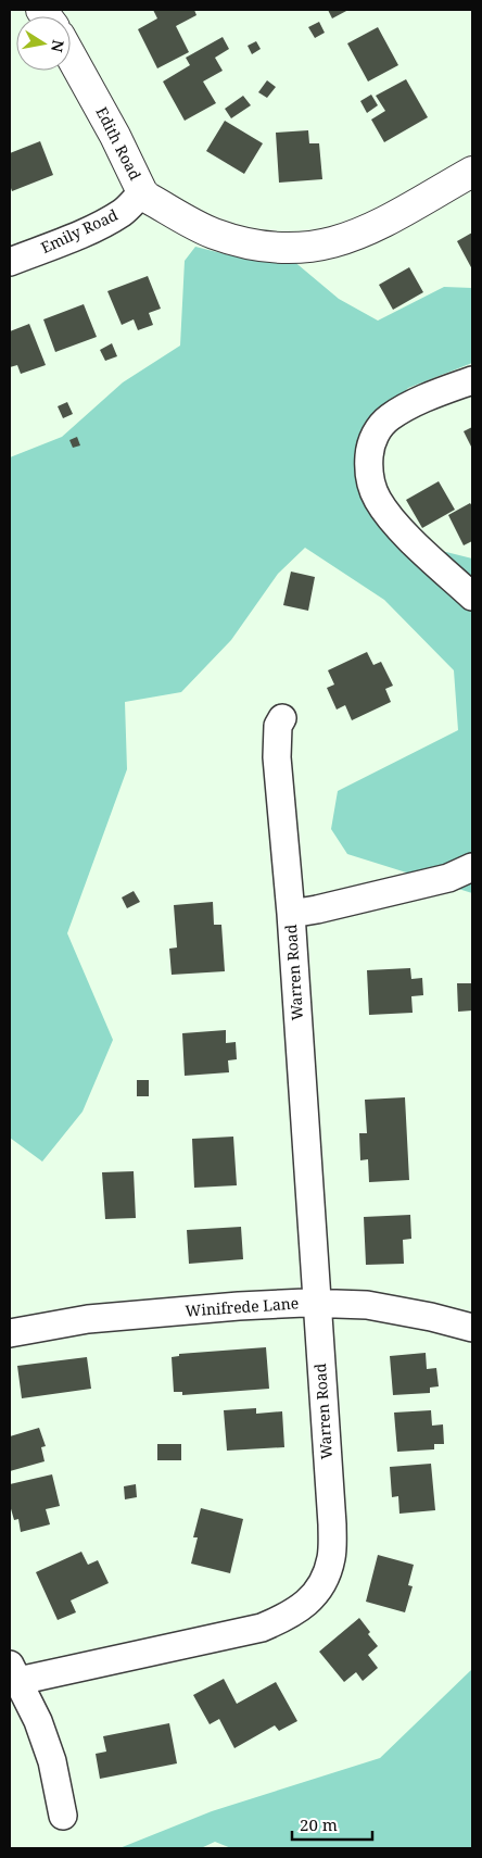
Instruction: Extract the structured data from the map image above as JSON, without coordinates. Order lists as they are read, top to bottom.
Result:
{
  "streets": {
    "street": [
      "Edith Road",
      "Emily Road",
      "Warren Road",
      "Winifrede Lane"
    ]
  },
  "crossings": [
    ["Edith Road", "Emily Road"],
    ["Warren Road", "Winifrede Lane"]
  ],
  "scale_bar": "20 m",
  "north": "right"
}
